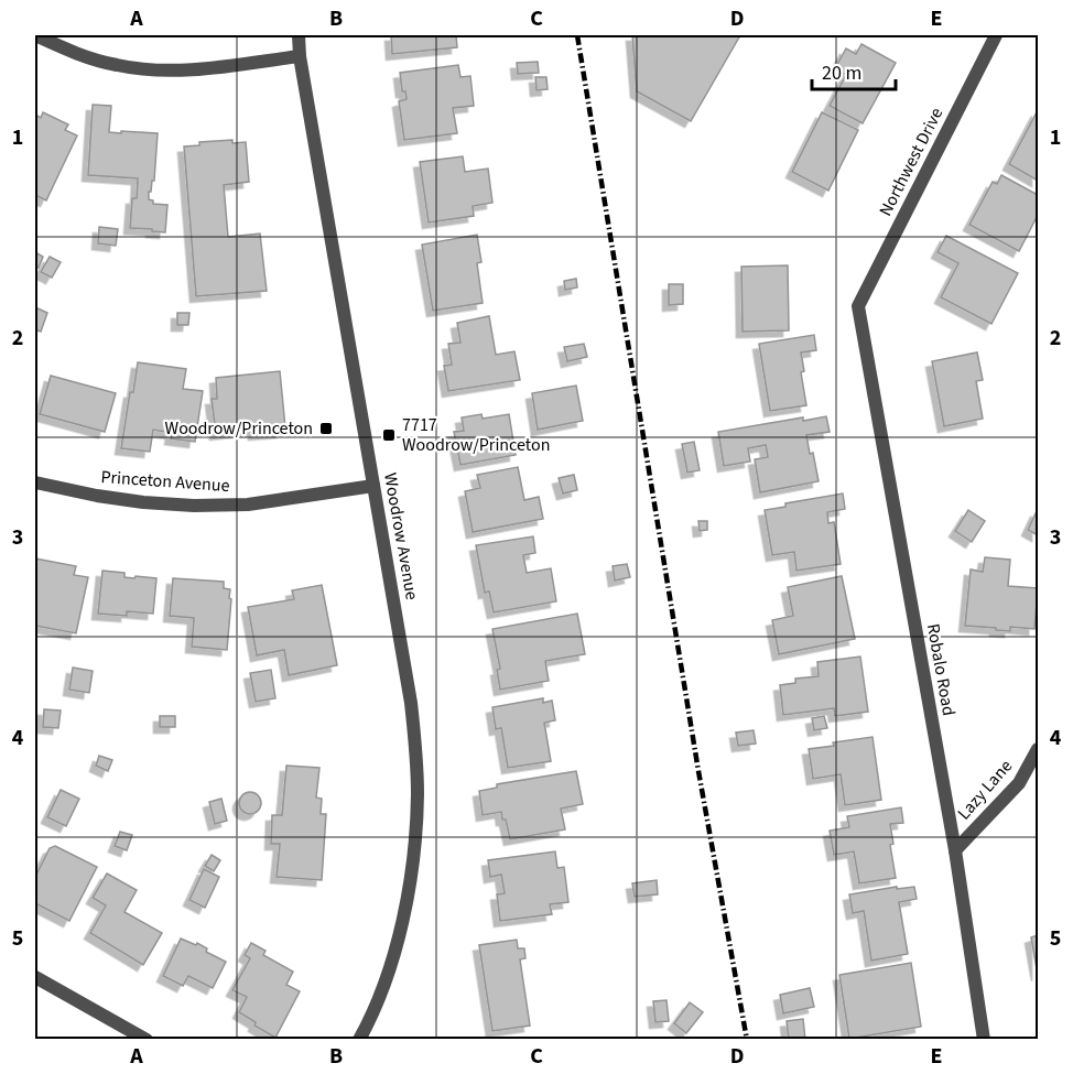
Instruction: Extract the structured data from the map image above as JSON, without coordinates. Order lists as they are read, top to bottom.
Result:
{
  "streets": {
    "street": [
      "Northwest Drive",
      "Princeton Avenue",
      "Woodrow Avenue",
      "Robalo Road",
      "Lazy Lane"
    ]
  },
  "crossings": [
    ["Northwest Drive", "Robalo Road"],
    ["Princeton Avenue", "Woodrow Avenue"],
    ["Robalo Road", "Lazy Lane"]
  ],
  "places": {
    "transit": ["Woodrow/Princeton", "7717 Woodrow/Princeton"]
  },
  "scale_bar": "20 m",
  "grid": {
    "columns": [
      "A",
      "B",
      "C",
      "D",
      "E"
    ],
    "rows": [
      "1",
      "2",
      "3",
      "4",
      "5"
    ]
  }
}
